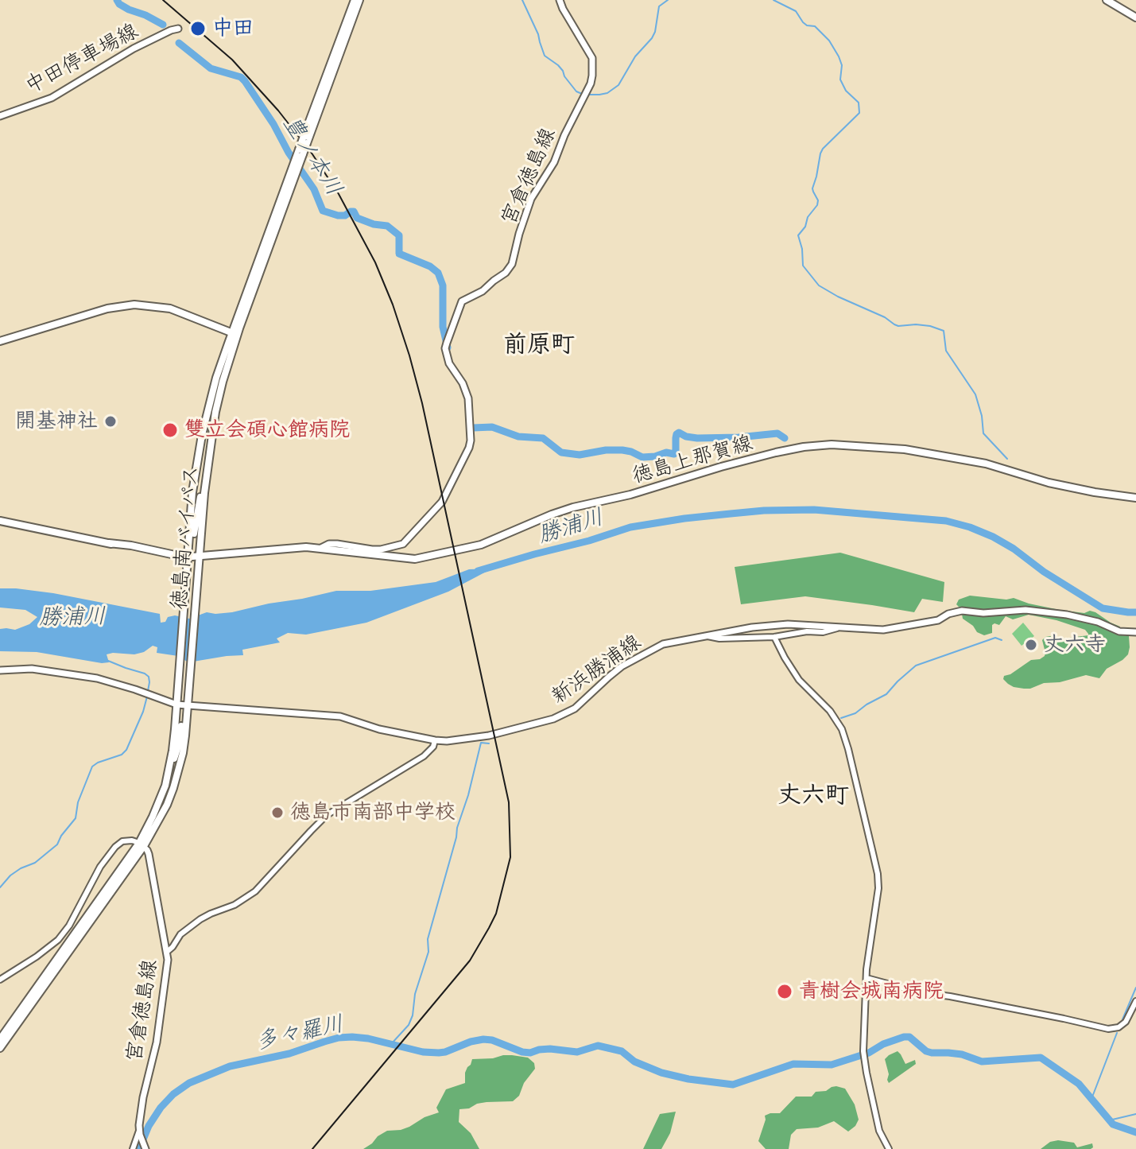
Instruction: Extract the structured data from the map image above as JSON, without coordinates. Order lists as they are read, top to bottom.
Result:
{
  "streets": {
    "main road": [
      "中田停車場線",
      "宮倉徳島線",
      "徳島上那賀線",
      "徳島南バイパス",
      "新浜勝浦線"
    ]
  },
  "crossings": [
    ["宮倉徳島線", "徳島上那賀線"],
    ["宮倉徳島線", "徳島南バイパス"],
    ["徳島上那賀線", "徳島南バイパス"],
    ["徳島南バイパス", "新浜勝浦線"]
  ],
  "districts": ["前原町", "丈六町"],
  "water": ["豊ノ本川", "勝浦川", "多々羅川"],
  "places": [
    "中田",
    "開基神社",
    "雙立会碩心館病院",
    "丈六寺",
    "徳島市南部中学校",
    "青樹会城南病院"
  ]
}
